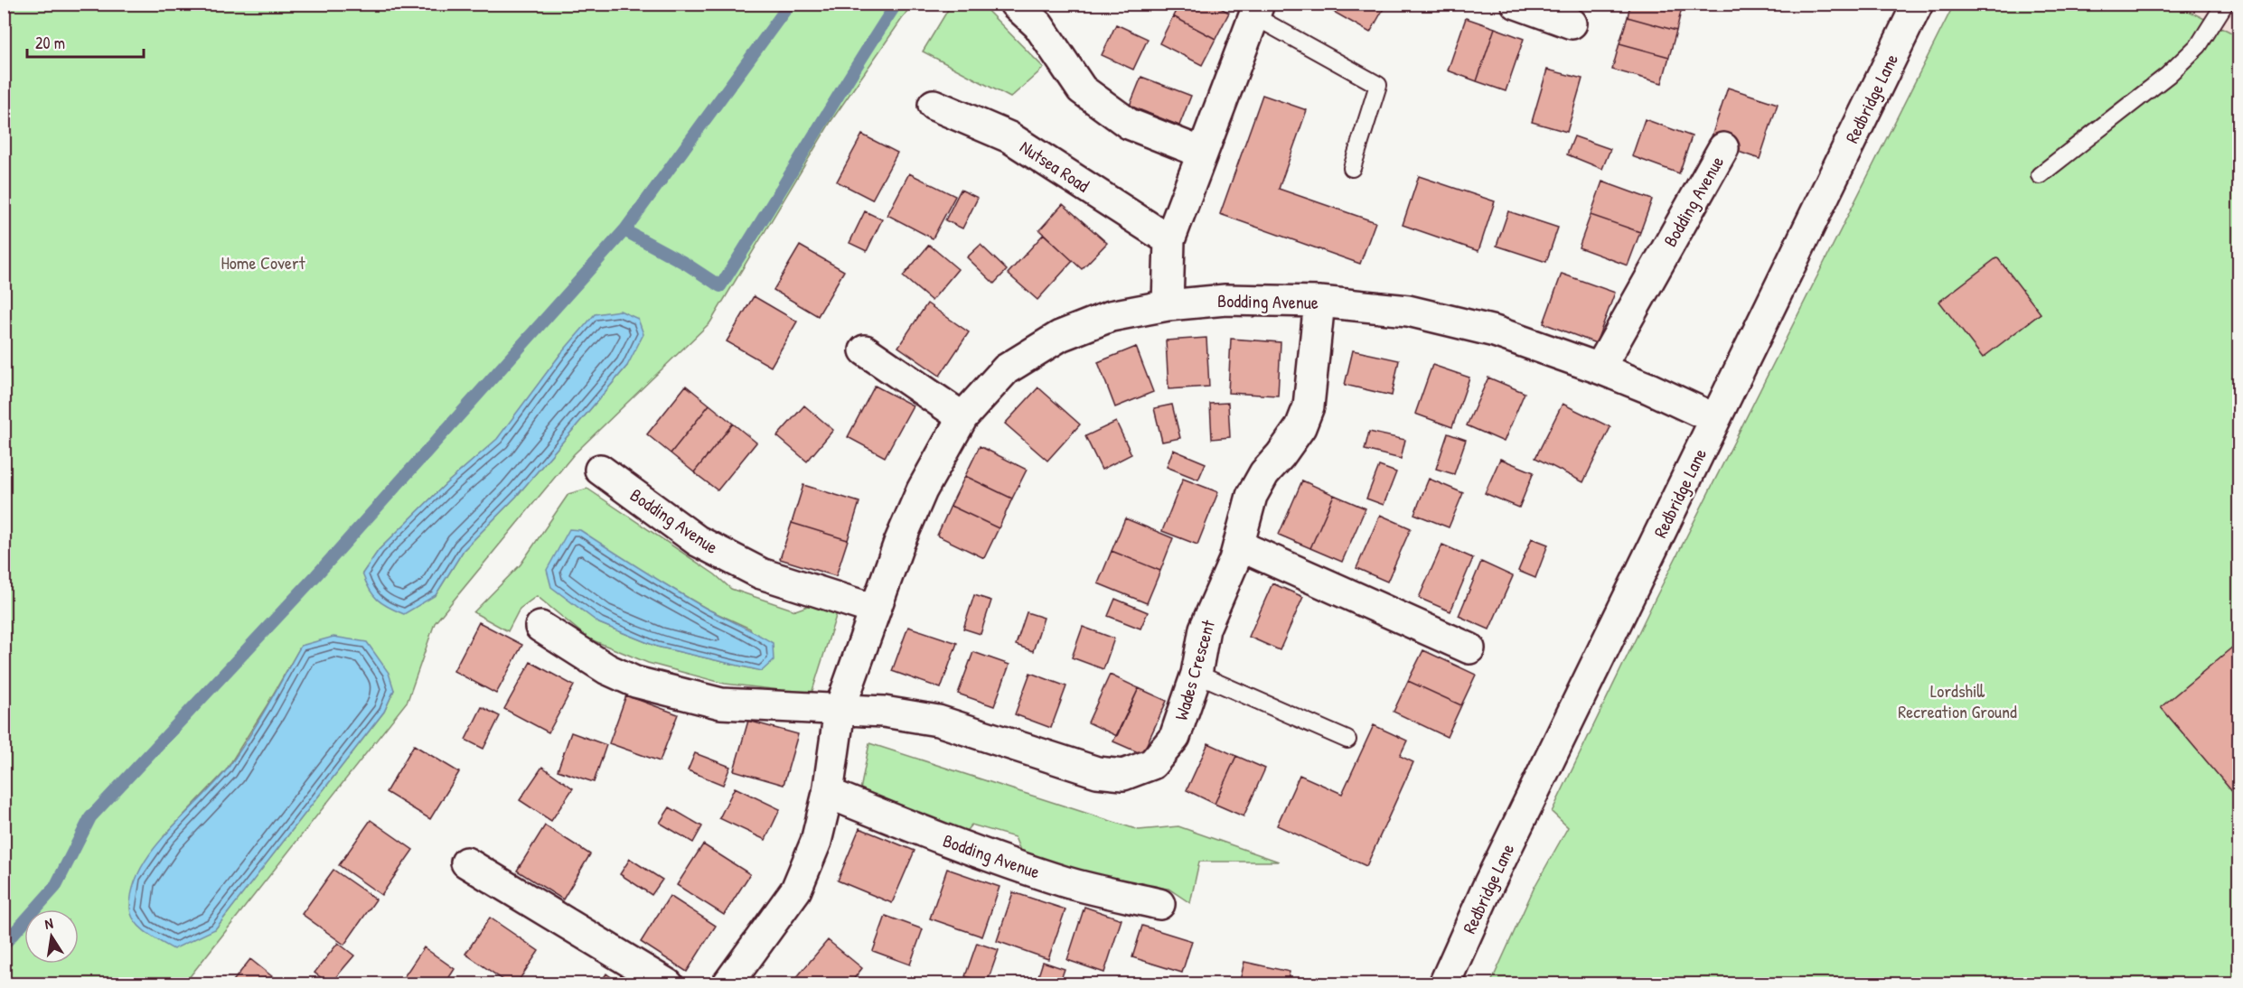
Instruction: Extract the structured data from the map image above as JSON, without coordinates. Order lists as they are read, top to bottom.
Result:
{
  "streets": {
    "street": [
      "Redbridge Lane",
      "Nutsea Road",
      "Bodding Avenue",
      "Wades Crescent"
    ]
  },
  "crossings": [
    ["Redbridge Lane", "Bodding Avenue"],
    ["Bodding Avenue", "Wades Crescent"]
  ],
  "parks": ["Home Covert", "Lordshill Recreation Ground"],
  "scale_bar": "20 m",
  "north": "top"
}
